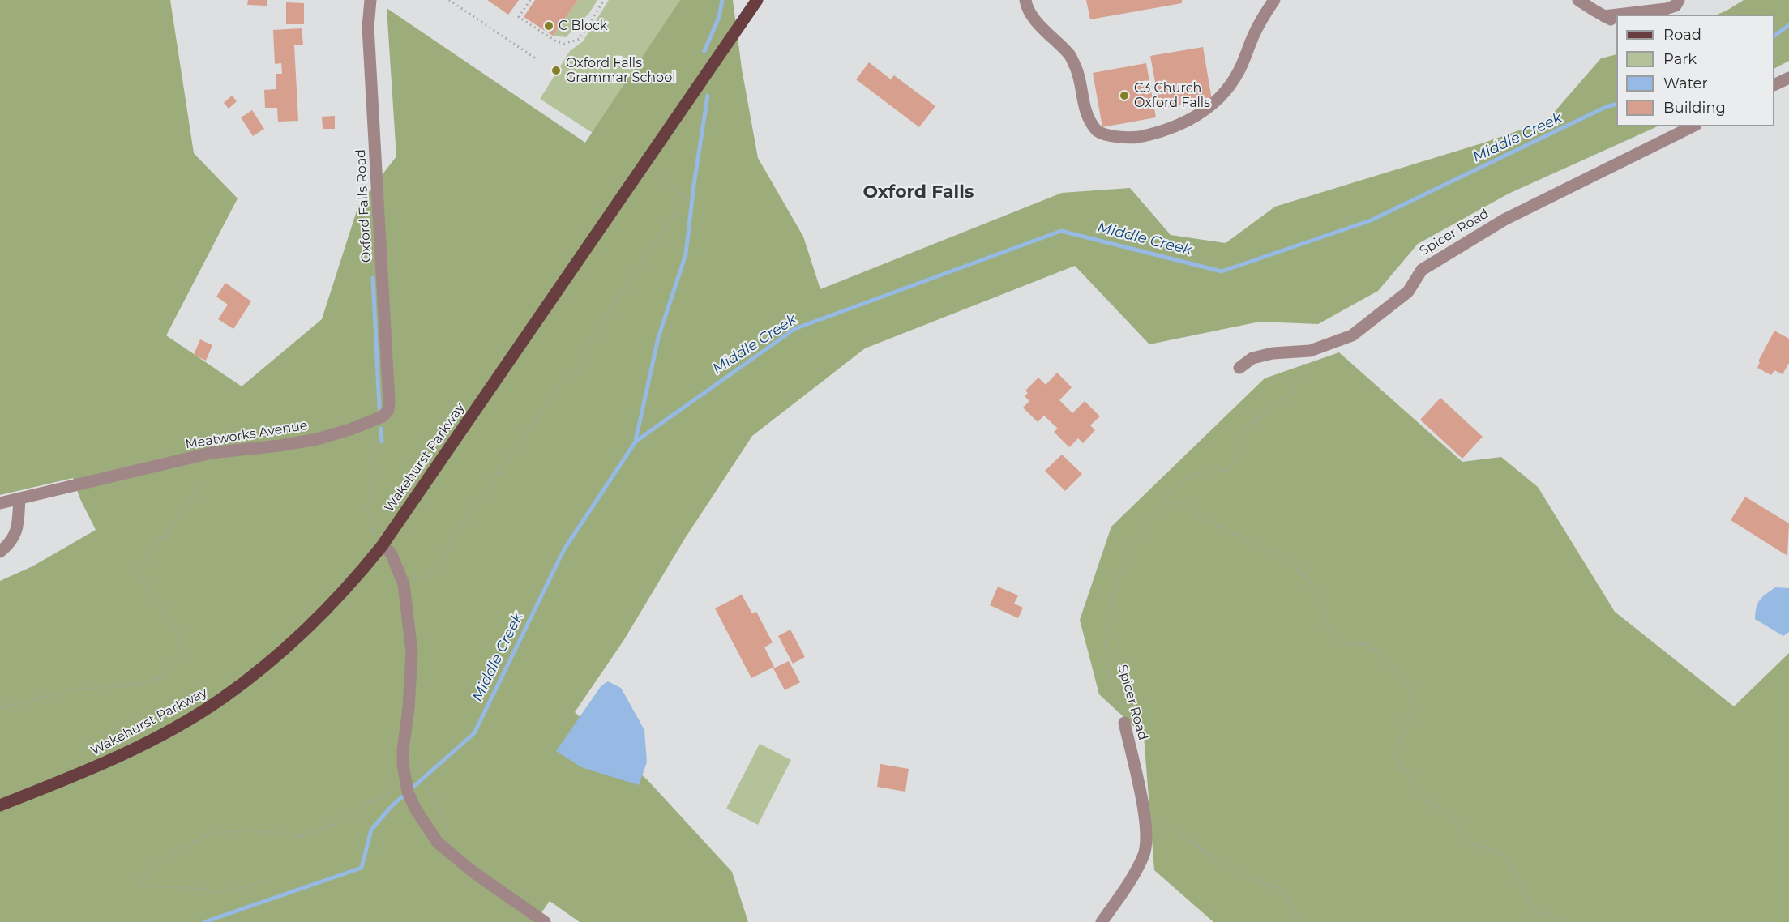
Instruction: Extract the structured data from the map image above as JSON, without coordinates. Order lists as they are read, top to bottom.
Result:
{
  "streets": {
    "main road": ["Wakehurst Parkway"],
    "street": ["Oxford Falls Road", "Spicer Road", "Meatworks Avenue"]
  },
  "crossings": [
    ["Oxford Falls Road", "Meatworks Avenue"]
  ],
  "districts": ["Oxford Falls"],
  "water": ["Middle Creek"],
  "places": ["C Block", "Oxford Falls Grammar School", "C3 Church Oxford Falls"],
  "legend": [
    "Road",
    "Park",
    "Water",
    "Building"
  ]
}
